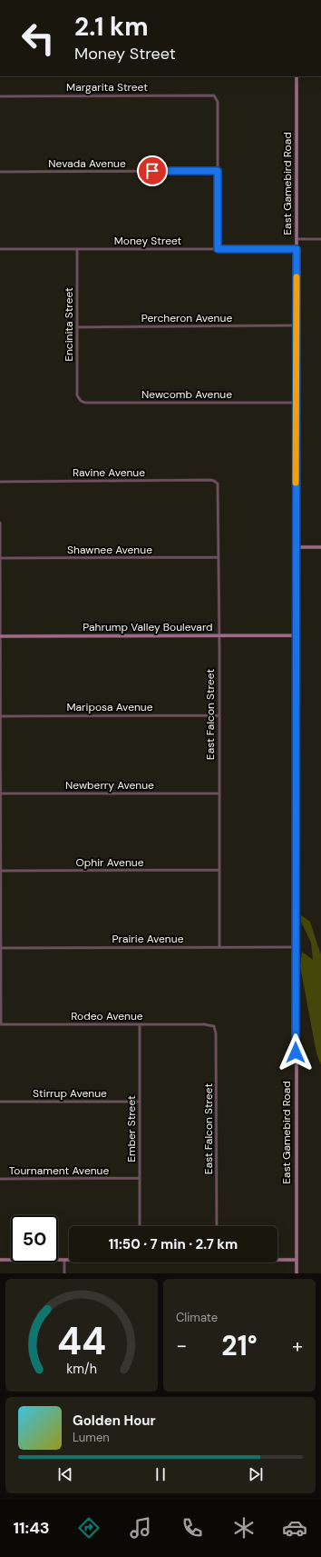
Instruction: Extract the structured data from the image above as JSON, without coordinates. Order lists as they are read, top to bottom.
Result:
{
  "streets": {
    "main road": ["East Gamebird Road", "Pahrump Valley Boulevard"],
    "street": [
      "Margarita Street",
      "Nevada Avenue",
      "Money Street",
      "Percheron Avenue",
      "Encinita Street",
      "Newcomb Avenue",
      "Ravine Avenue",
      "Shawnee Avenue",
      "Mariposa Avenue",
      "East Falcon Street",
      "Newberry Avenue",
      "Ophir Avenue",
      "Prairie Avenue",
      "Rodeo Avenue",
      "Stirrup Avenue",
      "Ember Street",
      "Tournament Avenue"
    ]
  },
  "crossings": [
    ["Margarita Street", "Nevada Avenue"],
    ["East Gamebird Road", "Money Street"],
    ["East Gamebird Road", "Percheron Avenue"],
    ["East Gamebird Road", "Newcomb Avenue"],
    ["East Gamebird Road", "Pahrump Valley Boulevard"],
    ["East Gamebird Road", "Prairie Avenue"],
    ["Money Street", "Encinita Street"],
    ["Percheron Avenue", "Encinita Street"],
    ["Encinita Street", "Newcomb Avenue"],
    ["Ravine Avenue", "East Falcon Street"],
    ["Shawnee Avenue", "East Falcon Street"],
    ["Pahrump Valley Boulevard", "East Falcon Street"],
    ["Mariposa Avenue", "East Falcon Street"],
    ["East Falcon Street", "Newberry Avenue"],
    ["East Falcon Street", "Ophir Avenue"],
    ["East Falcon Street", "Prairie Avenue"],
    ["East Falcon Street", "Rodeo Avenue"],
    ["Rodeo Avenue", "Ember Street"],
    ["Stirrup Avenue", "Ember Street"],
    ["Ember Street", "Tournament Avenue"]
  ],
  "page": {
    "turn": ["2.1 km", "Money Street"],
    "limit": "50",
    "trip": "11:50 · 7 min · 2.7 km",
    "tile": "Climate",
    "heat": ["−", "21°", "+"],
    "song": ["Golden Hour", "Lumen"],
    "tabs": "11:43",
    "gauge": ["44", "km/h"]
  }
}
